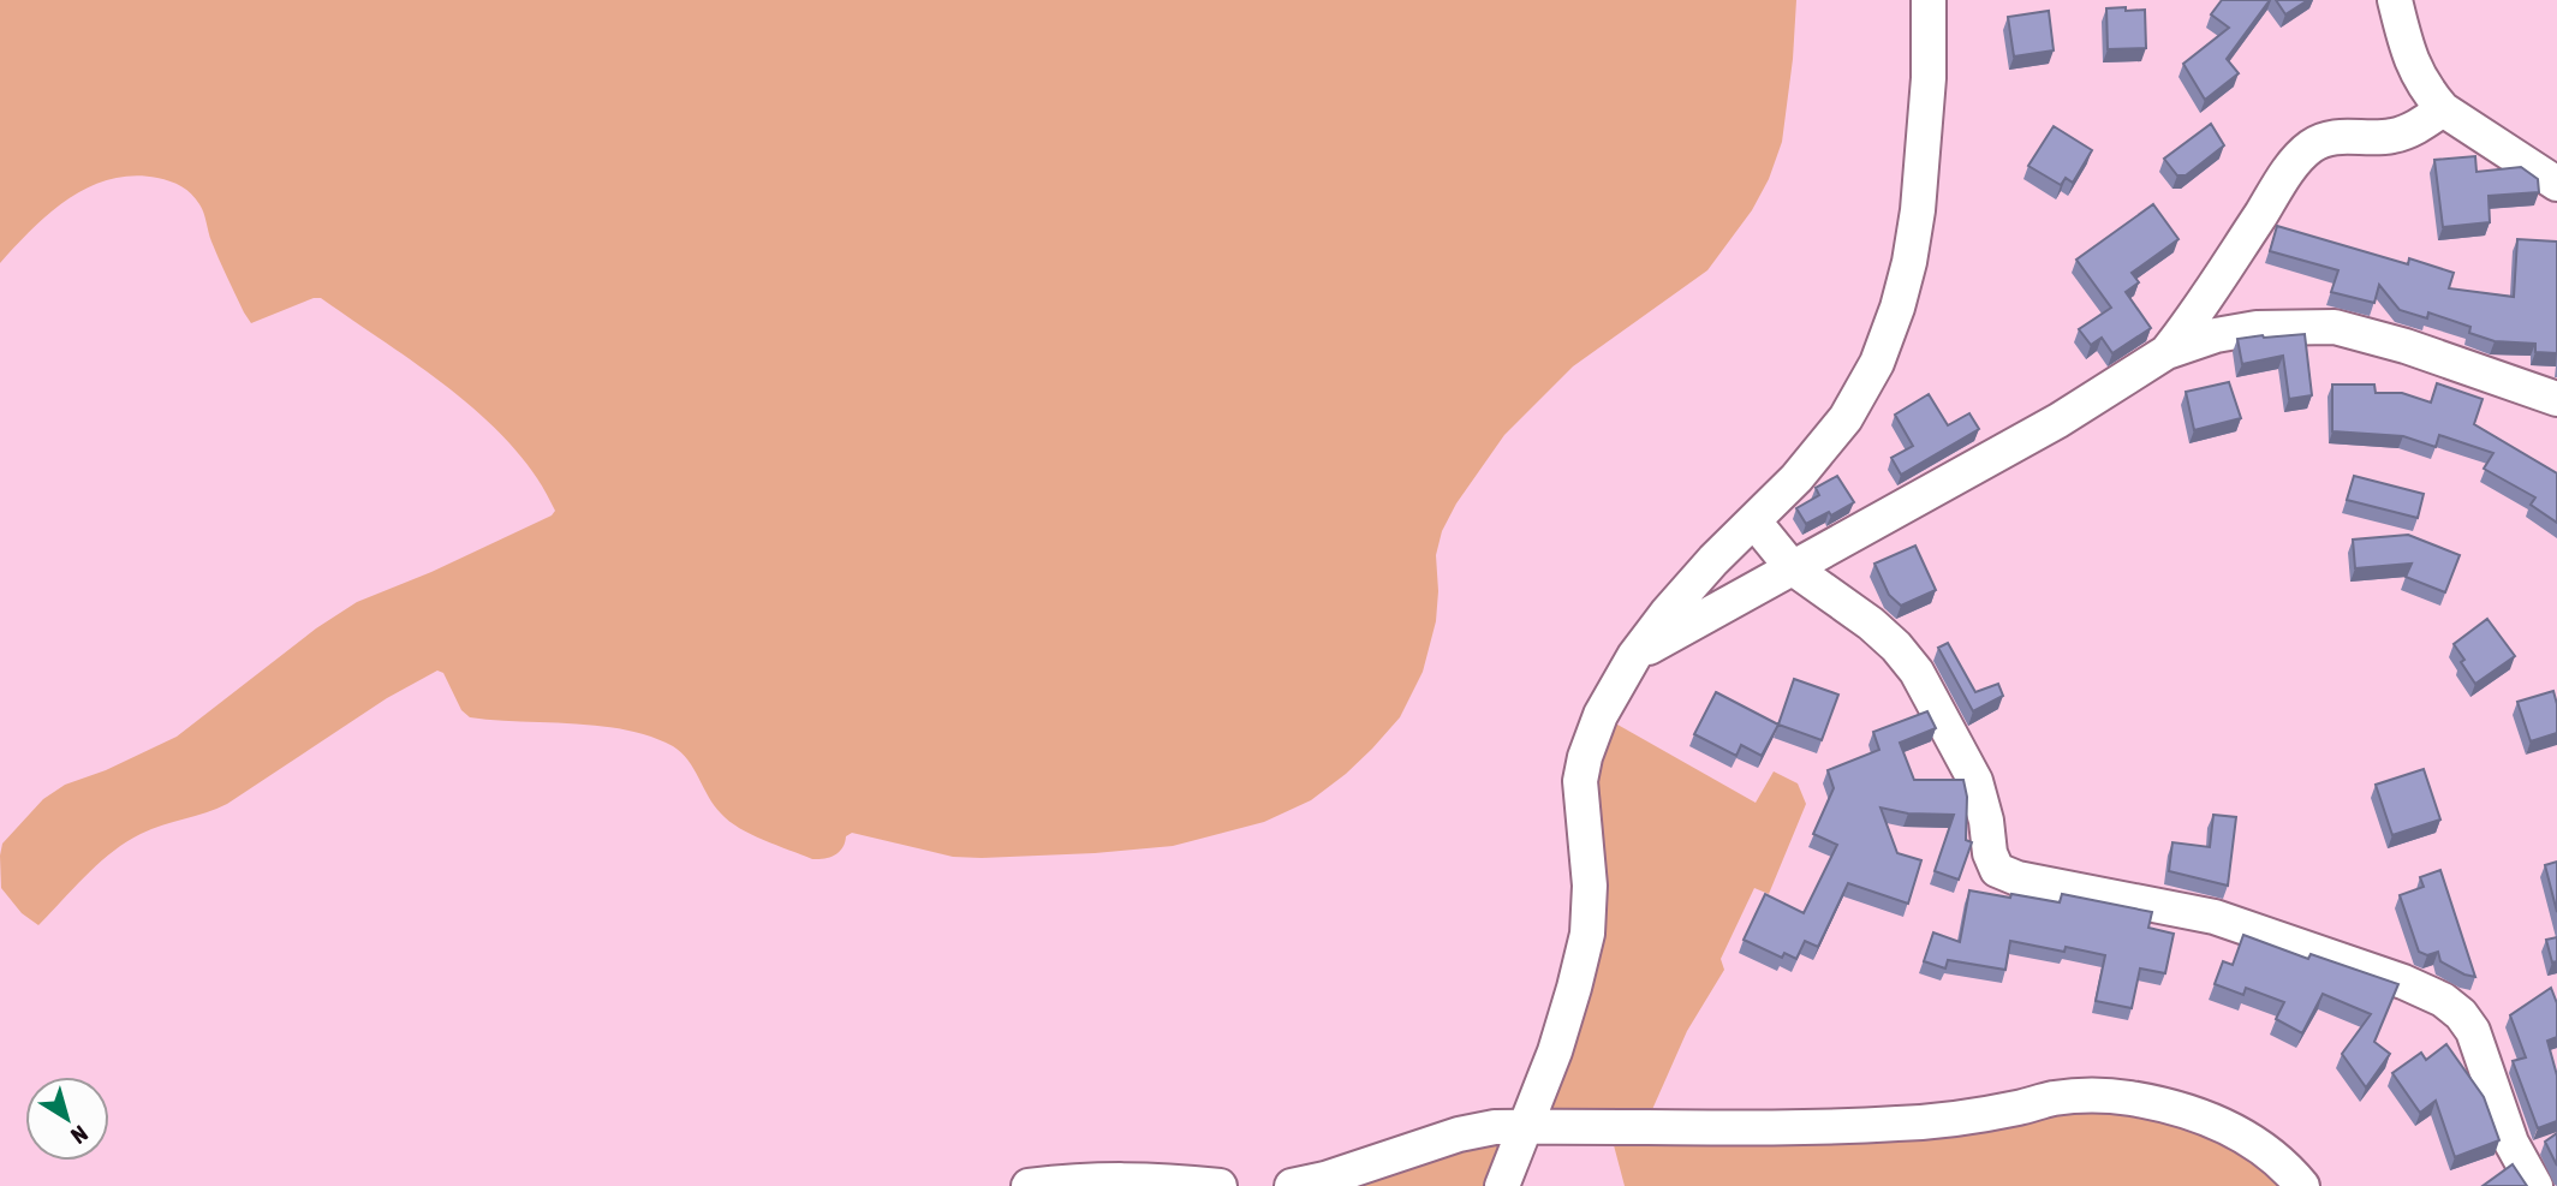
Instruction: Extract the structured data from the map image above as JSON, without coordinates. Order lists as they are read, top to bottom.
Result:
{
  "north": "bottom right"
}
